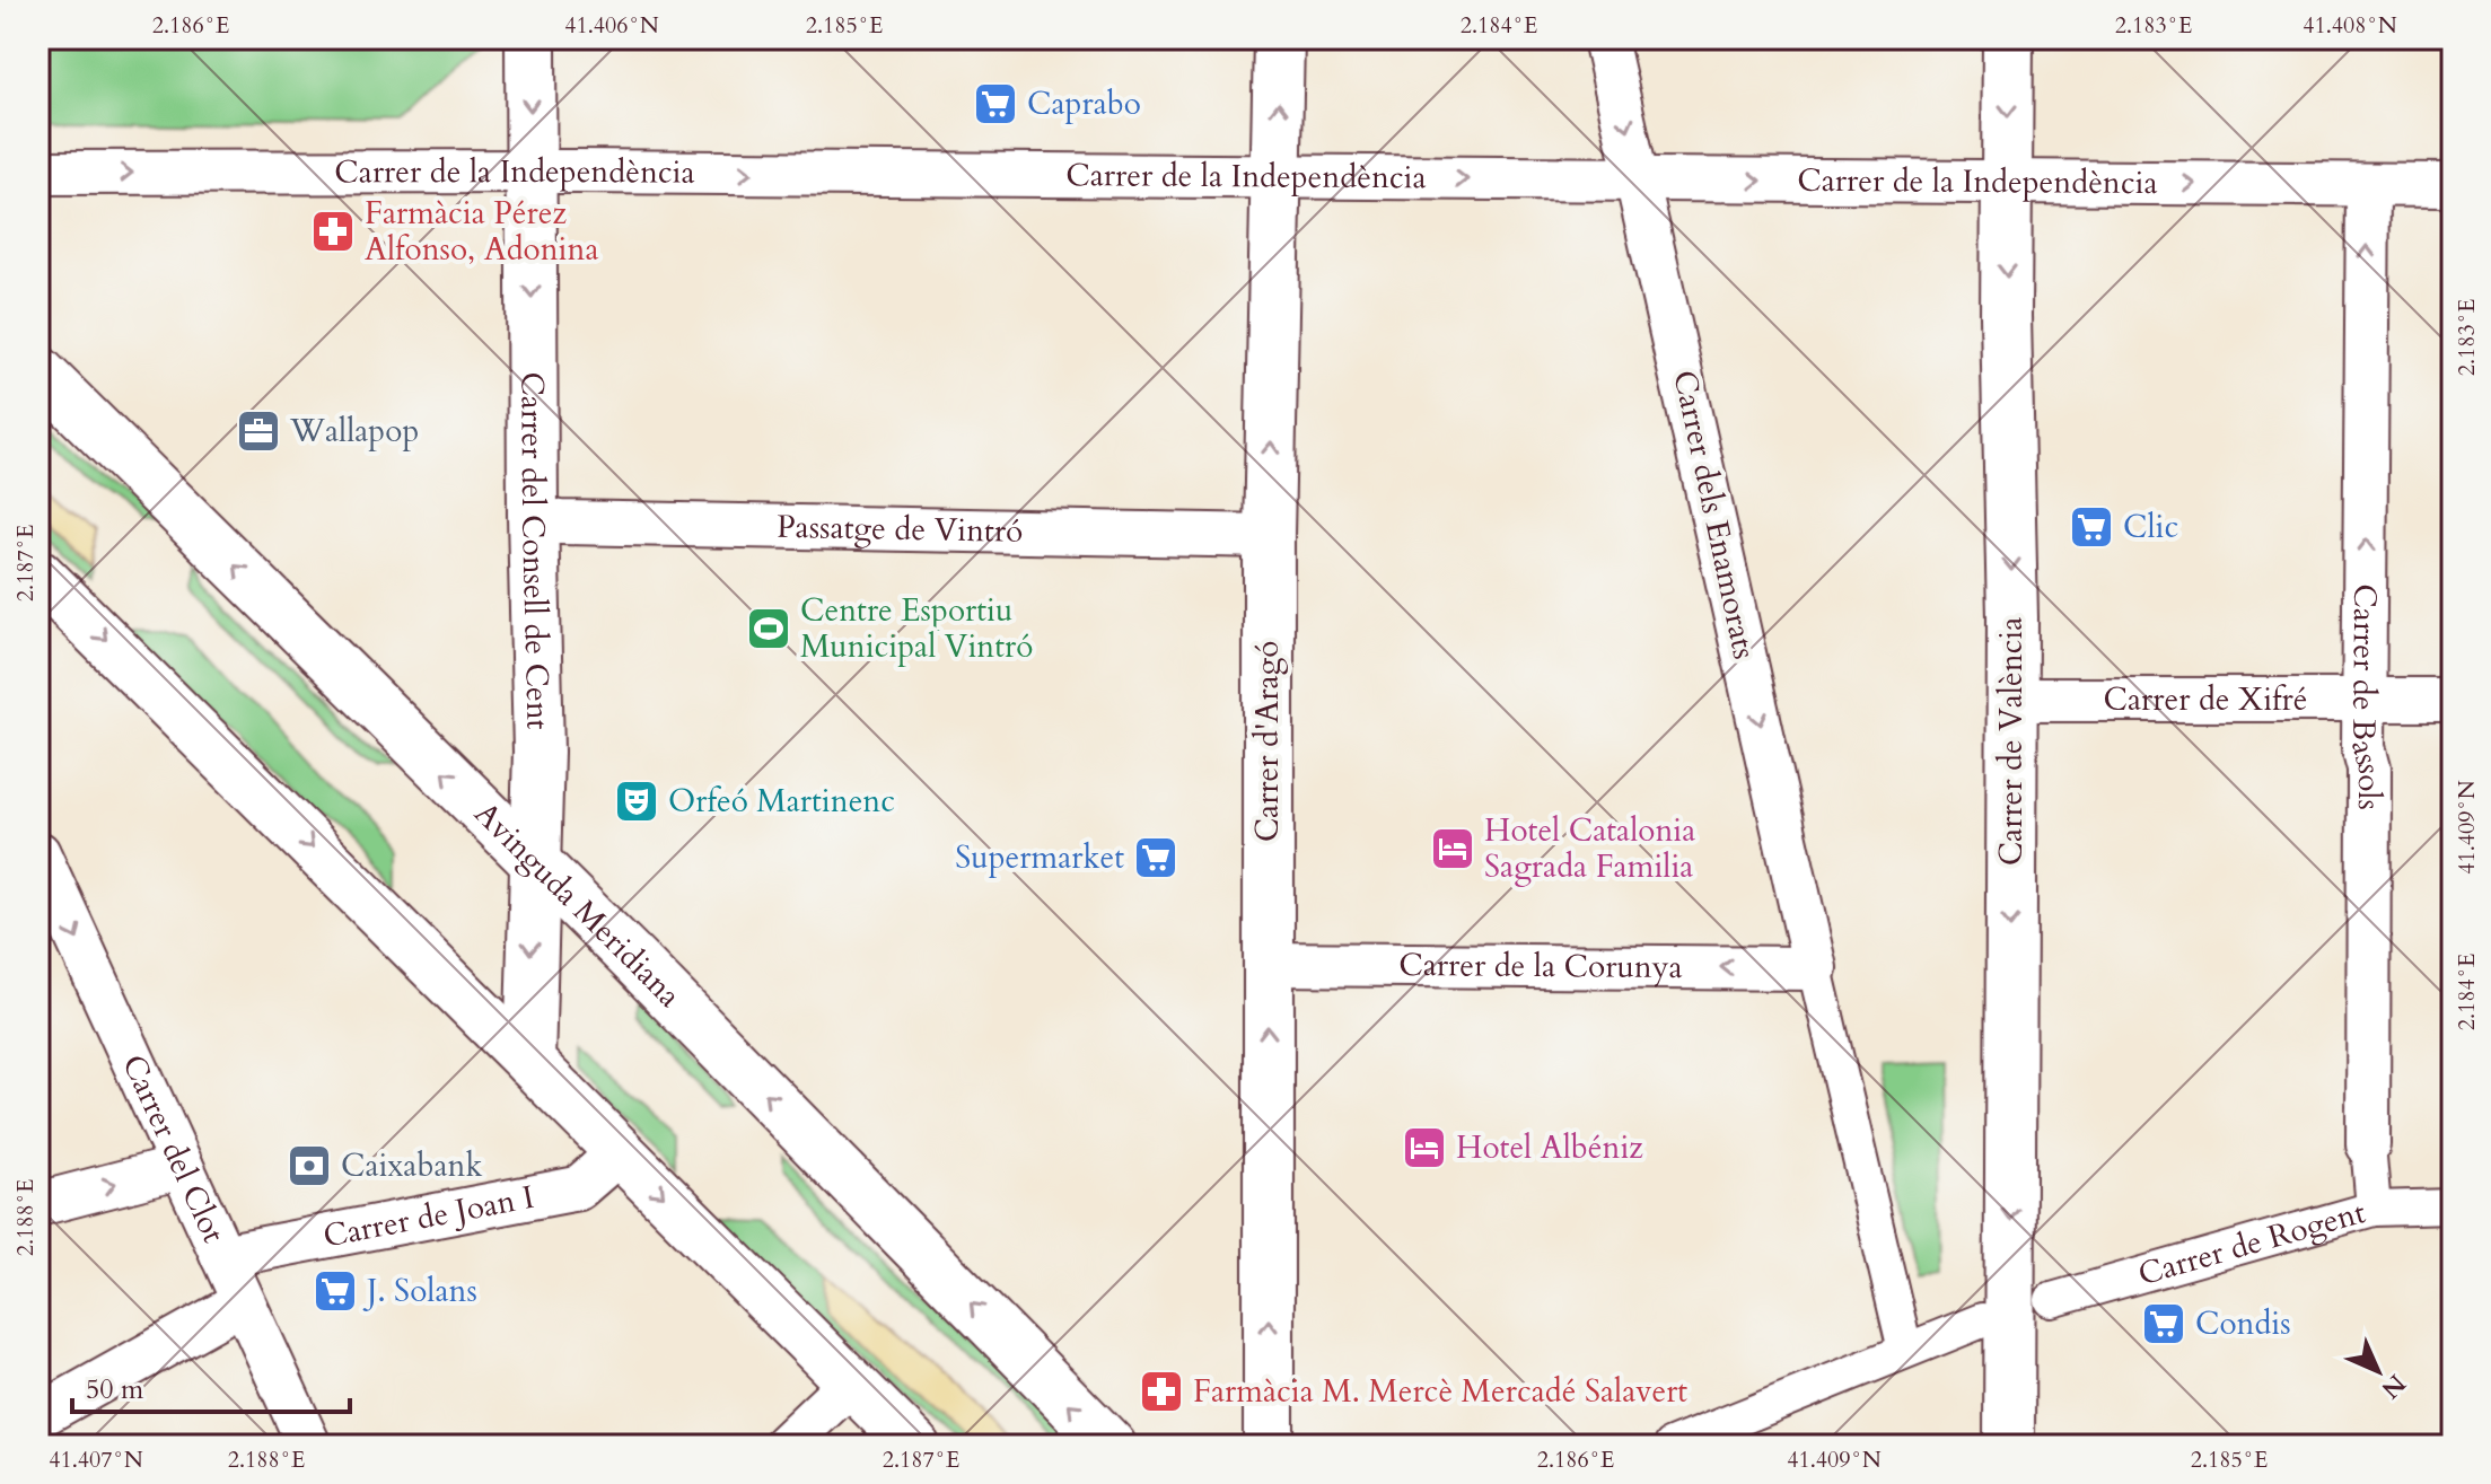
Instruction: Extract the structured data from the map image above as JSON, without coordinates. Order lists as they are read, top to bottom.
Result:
{
  "streets": {
    "main road": [
      "Carrer del Consell de Cent",
      "Carrer d'Aragó",
      "Carrer de València",
      "Avinguda Meridiana"
    ],
    "street": [
      "Carrer de la Independència",
      "Carrer dels Enamorats",
      "Passatge de Vintró",
      "Carrer de Bassols",
      "Carrer de Xifré",
      "Carrer de la Corunya",
      "Carrer del Clot",
      "Carrer de Joan I",
      "Carrer de Rogent"
    ]
  },
  "crossings": [
    ["Carrer de la Independència", "Carrer dels Enamorats"],
    ["Carrer de la Independència", "Carrer del Consell de Cent"],
    ["Carrer de la Independència", "Carrer de Bassols"],
    ["Carrer de la Independència", "Carrer d'Aragó"],
    ["Carrer de la Independència", "Carrer de València"],
    ["Carrer dels Enamorats", "Carrer de la Corunya"],
    ["Passatge de Vintró", "Carrer del Consell de Cent"],
    ["Passatge de Vintró", "Carrer d'Aragó"],
    ["Carrer del Consell de Cent", "Avinguda Meridiana"],
    ["Carrer de Bassols", "Carrer de Xifré"],
    ["Carrer de Bassols", "Carrer de Rogent"],
    ["Carrer de Xifré", "Carrer de València"],
    ["Carrer d'Aragó", "Carrer de la Corunya"],
    ["Carrer del Clot", "Carrer de Joan I"]
  ],
  "one_way": [
    "Carrer de la Independència",
    "Carrer dels Enamorats",
    "Carrer del Consell de Cent",
    "Carrer de Bassols",
    "Carrer d'Aragó",
    "Carrer de València",
    "Carrer de la Corunya",
    "Carrer del Clot"
  ],
  "places": {
    "supermarket": [
      "Caprabo",
      "Clic",
      "Supermarket",
      "J. Solans",
      "Condis"
    ],
    "pharmacy": ["Farmàcia Pérez Alfonso, Adonina", "Farmàcia M. Mercè Mercadé Salavert"],
    "office": ["Wallapop"],
    "sports": ["Centre Esportiu Municipal Vintró"],
    "theatre": ["Orfeó Martinenc"],
    "hotel": ["Hotel Catalonia Sagrada Familia", "Hotel Albéniz"],
    "bank": ["Caixabank"]
  },
  "scale_bar": "50 m",
  "north": "bottom right",
  "coordinates": [
    "2.186°E",
    "41.406°N",
    "2.185°E",
    "2.184°E",
    "2.183°E",
    "41.408°N",
    "2.187°E",
    "41.409°N",
    "2.188°E",
    "41.407°N"
  ]
}
